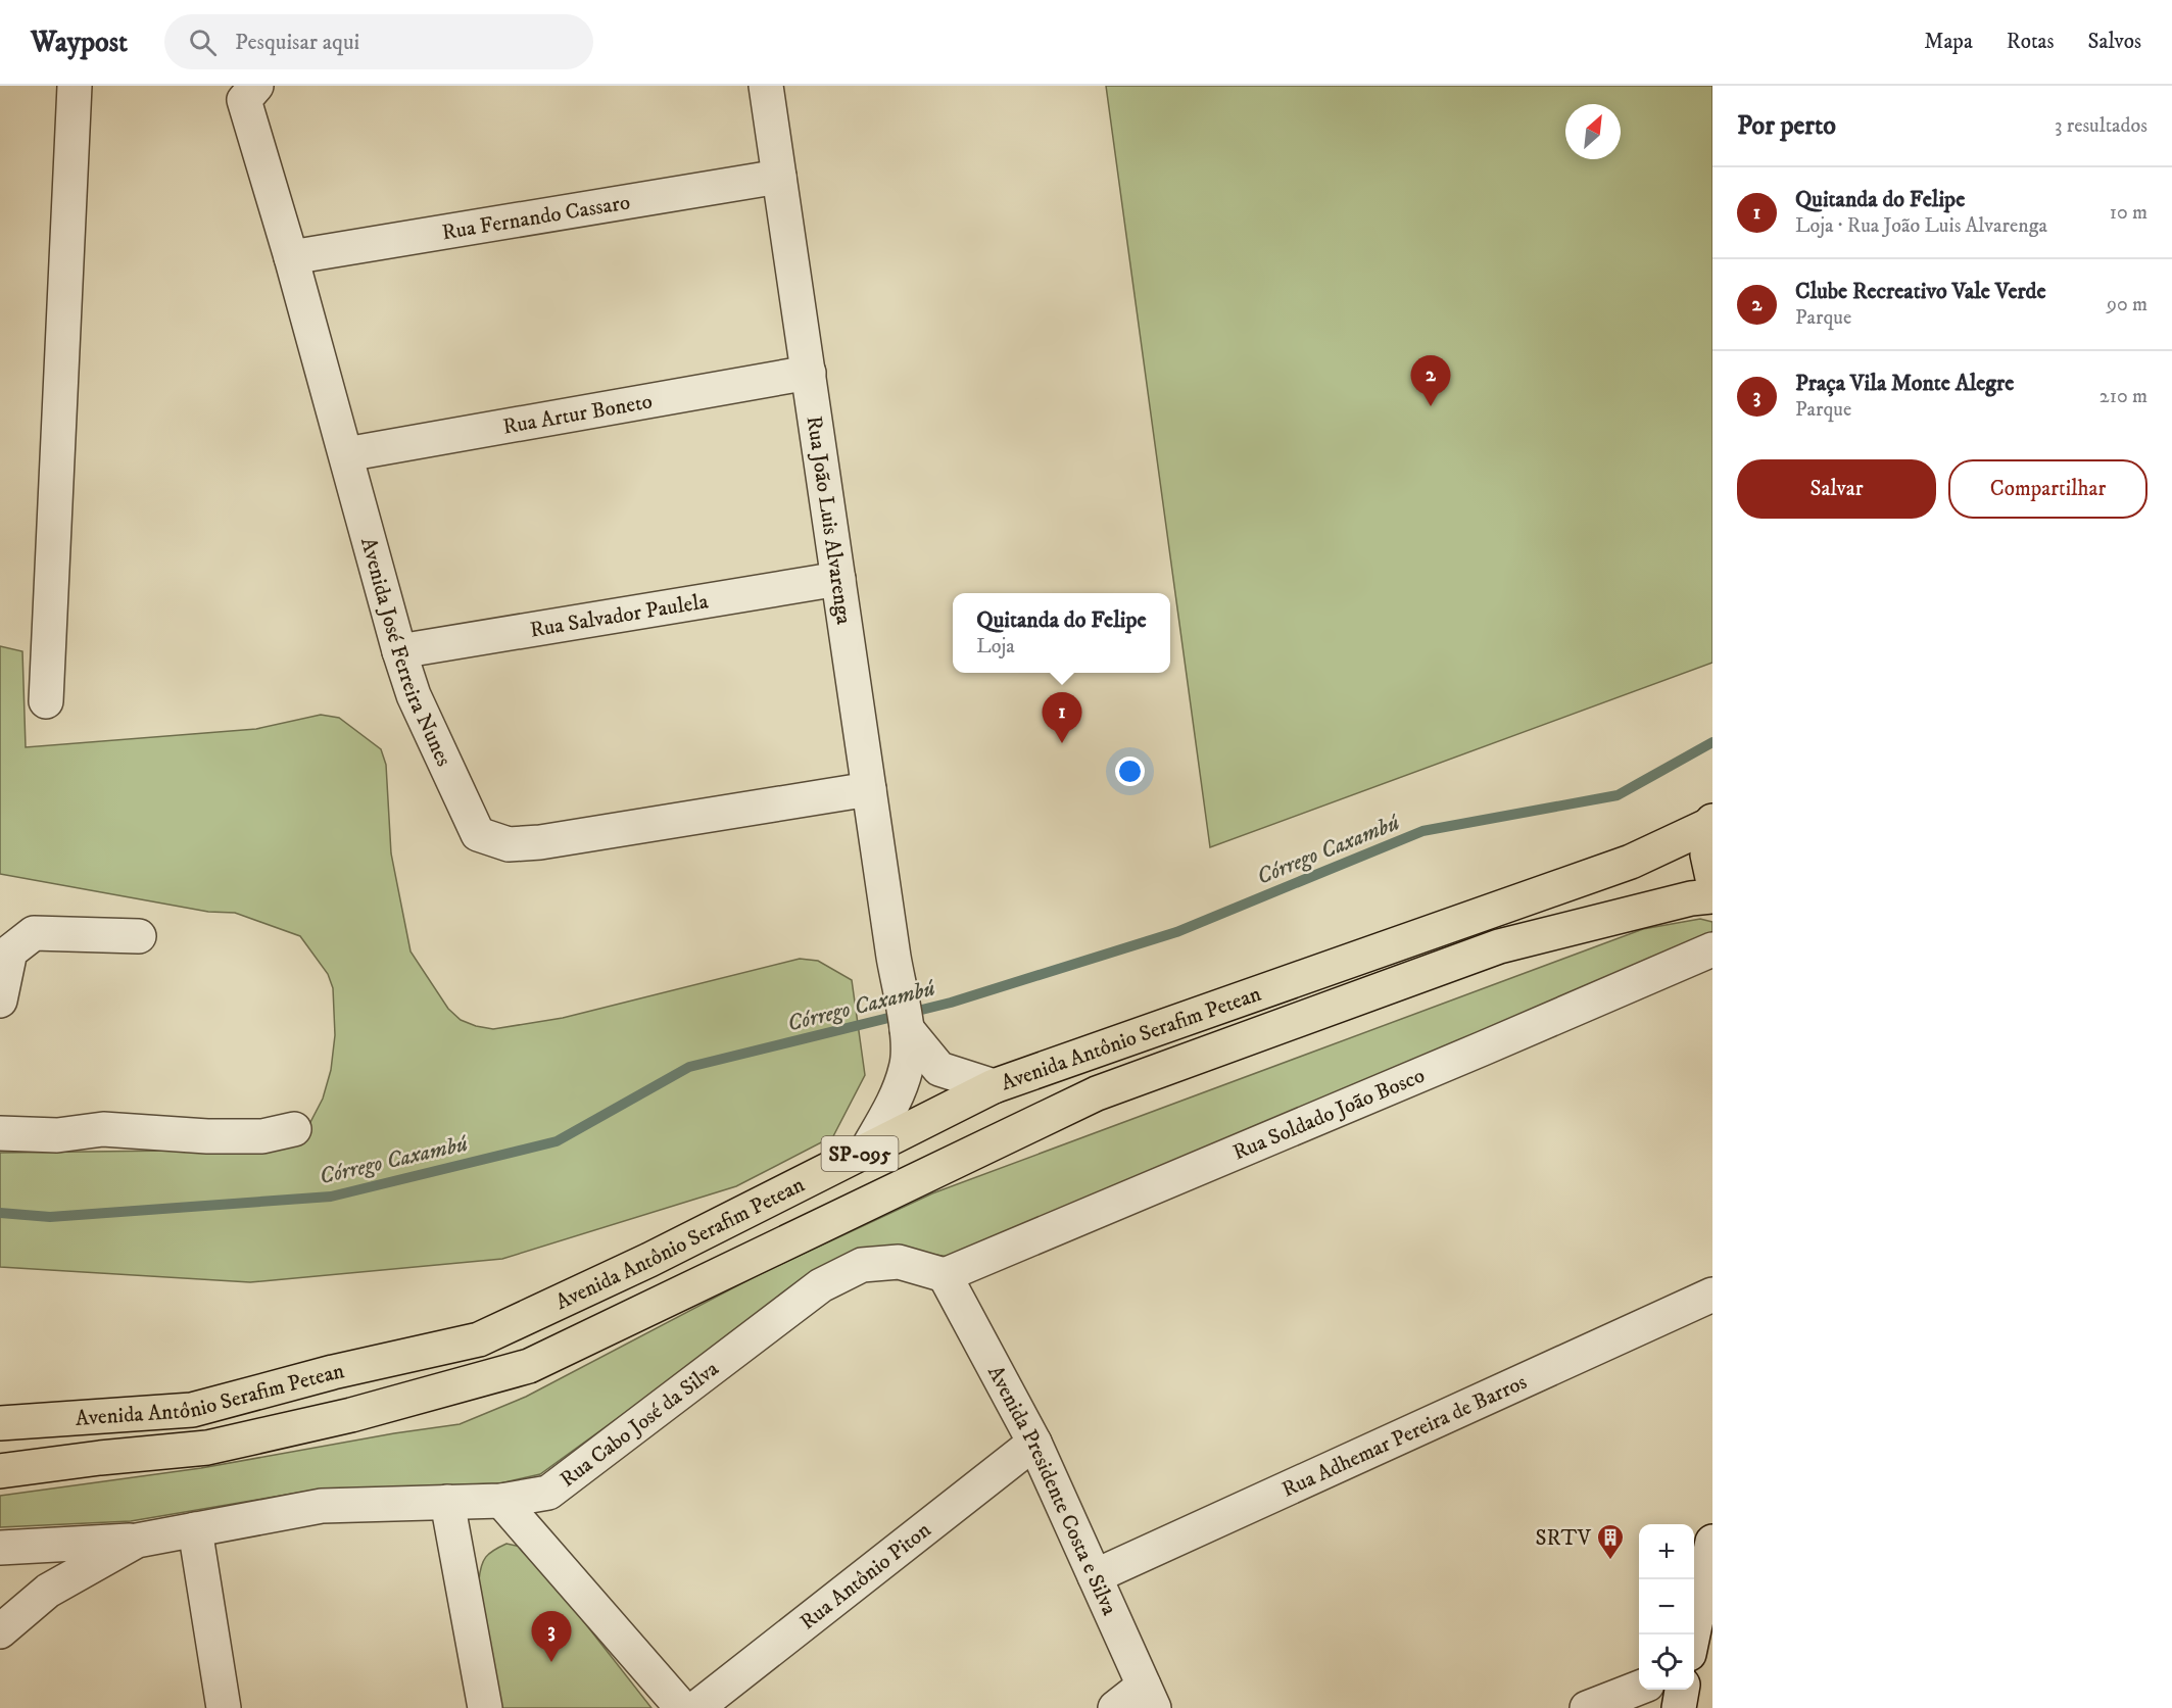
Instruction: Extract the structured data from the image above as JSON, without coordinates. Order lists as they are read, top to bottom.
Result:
{
  "streets": {
    "main road": ["Avenida Antônio Serafim Petean", "SP-095"],
    "street": [
      "Rua Fernando Cassaro",
      "Rua Artur Boneto",
      "Rua João Luis Alvarenga",
      "Rua Salvador Paulela",
      "Avenida José Ferreira Nunes",
      "Rua Soldado João Bosco",
      "Rua Cabo José da Silva",
      "Rua Adhemar Pereira de Barros",
      "Avenida Presidente Costa e Silva",
      "Rua Antônio Piton"
    ]
  },
  "crossings": [
    ["Rua Fernando Cassaro", "Rua João Luis Alvarenga"],
    ["Rua Fernando Cassaro", "Avenida José Ferreira Nunes"],
    ["Rua Artur Boneto", "Rua João Luis Alvarenga"],
    ["Rua Artur Boneto", "Avenida José Ferreira Nunes"],
    ["Rua João Luis Alvarenga", "Rua Salvador Paulela"],
    ["Rua João Luis Alvarenga", "Avenida José Ferreira Nunes"],
    ["Rua João Luis Alvarenga", "Avenida Antônio Serafim Petean"],
    ["Rua Salvador Paulela", "Avenida José Ferreira Nunes"],
    ["Avenida Antônio Serafim Petean", "SP-095"],
    ["Rua Soldado João Bosco", "Rua Cabo José da Silva"],
    ["Rua Soldado João Bosco", "Avenida Presidente Costa e Silva"],
    ["Rua Cabo José da Silva", "Avenida Presidente Costa e Silva"],
    ["Rua Adhemar Pereira de Barros", "Avenida Presidente Costa e Silva"],
    ["Avenida Presidente Costa e Silva", "Rua Antônio Piton"]
  ],
  "water": ["Córrego Caxambú"],
  "places": {
    "building": ["SRTV"]
  },
  "north": "top right",
  "page": {
    "header": "Waypost",
    "search": "Pesquisar aqui",
    "nav": ["Mapa", "Rotas", "Salvos"],
    "heading": ["Por perto", "3 resultados"],
    "list": [
      {
        "mark": "1",
        "name": "Quitanda do Felipe",
        "note": "Loja · Rua João Luis Alvarenga",
        "value": "10 m"
      },
      {
        "mark": "2",
        "name": "Clube Recreativo Vale Verde",
        "note": "Parque",
        "value": "90 m"
      },
      {
        "mark": "3",
        "name": "Praça Vila Monte Alegre",
        "note": "Parque",
        "value": "210 m"
      }
    ],
    "pins": ["2", "1", "3"],
    "buttons": ["Salvar", "Compartilhar"],
    "popup": ["Quitanda do Felipe", "Loja"],
    "map_buttons": ["+", "−"]
  }
}
